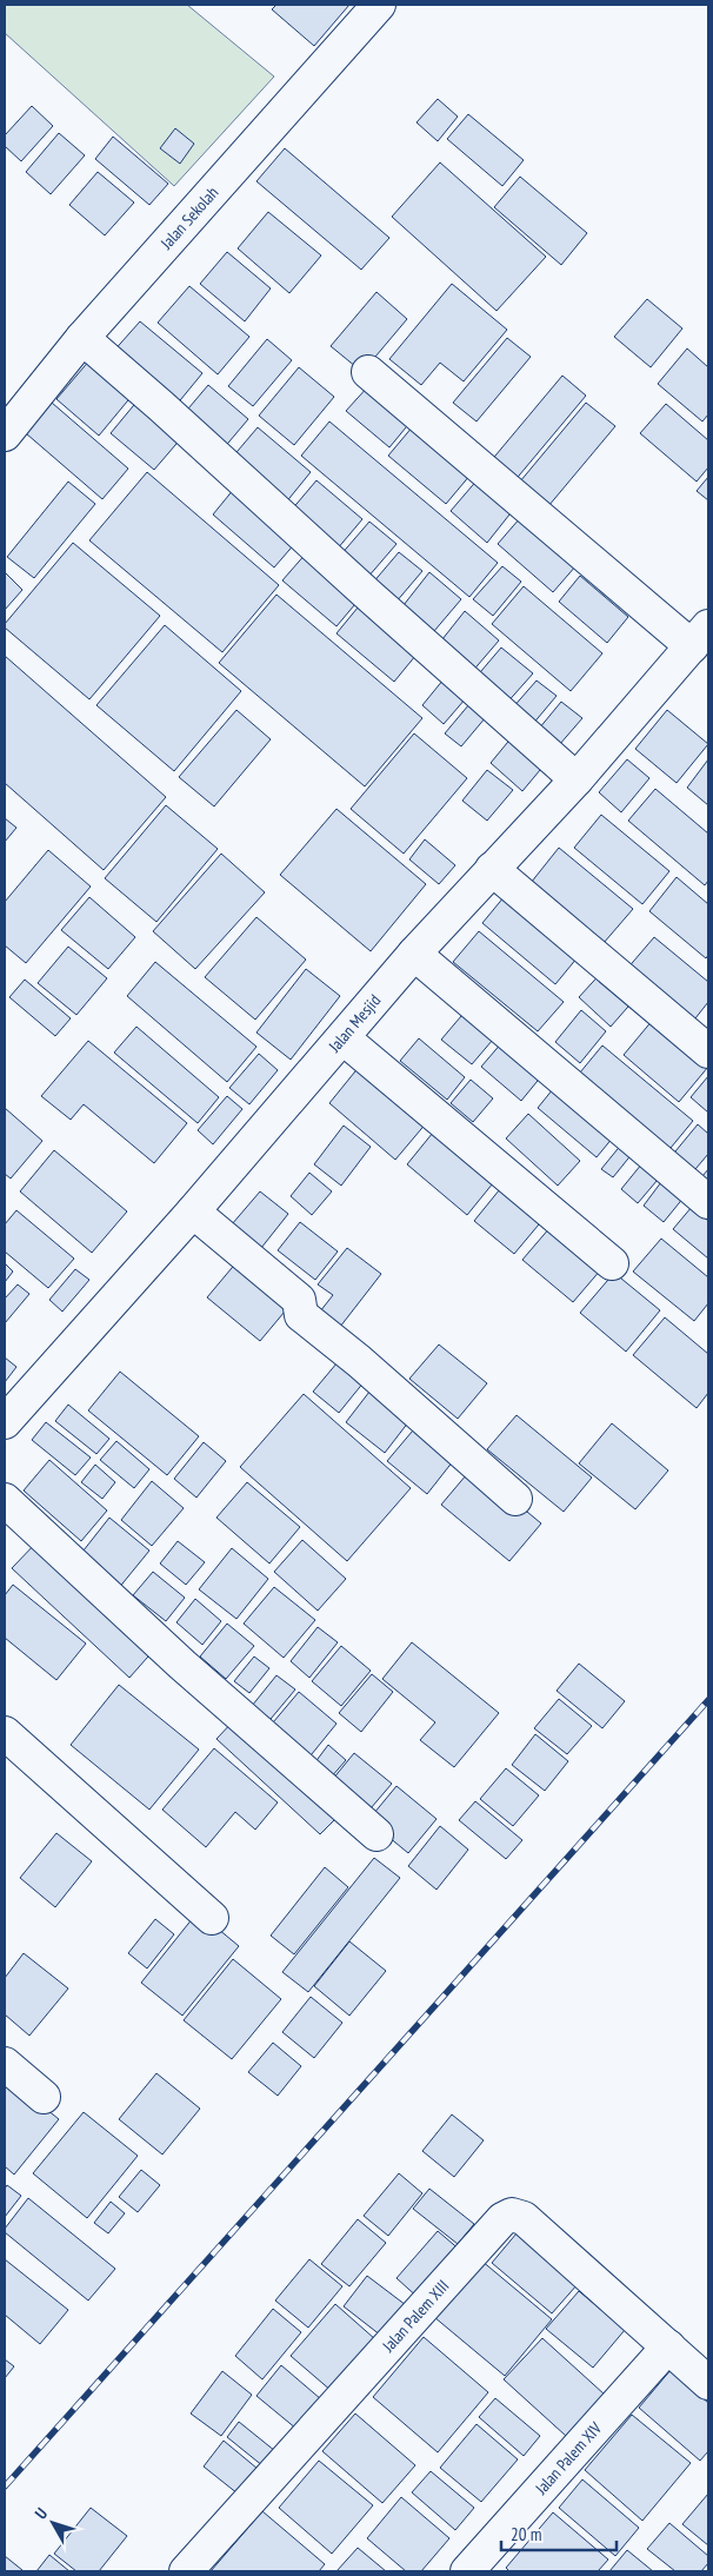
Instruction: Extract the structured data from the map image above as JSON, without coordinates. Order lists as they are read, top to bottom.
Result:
{
  "streets": {
    "street": [
      "Jalan Sekolah",
      "Jalan Mesjid",
      "Jalan Palem XIII",
      "Jalan Palem XIV"
    ]
  },
  "crossings": [
    ["Jalan Palem XIII", "Jalan Palem XIV"]
  ],
  "scale_bar": "20 m",
  "north": "top left"
}
